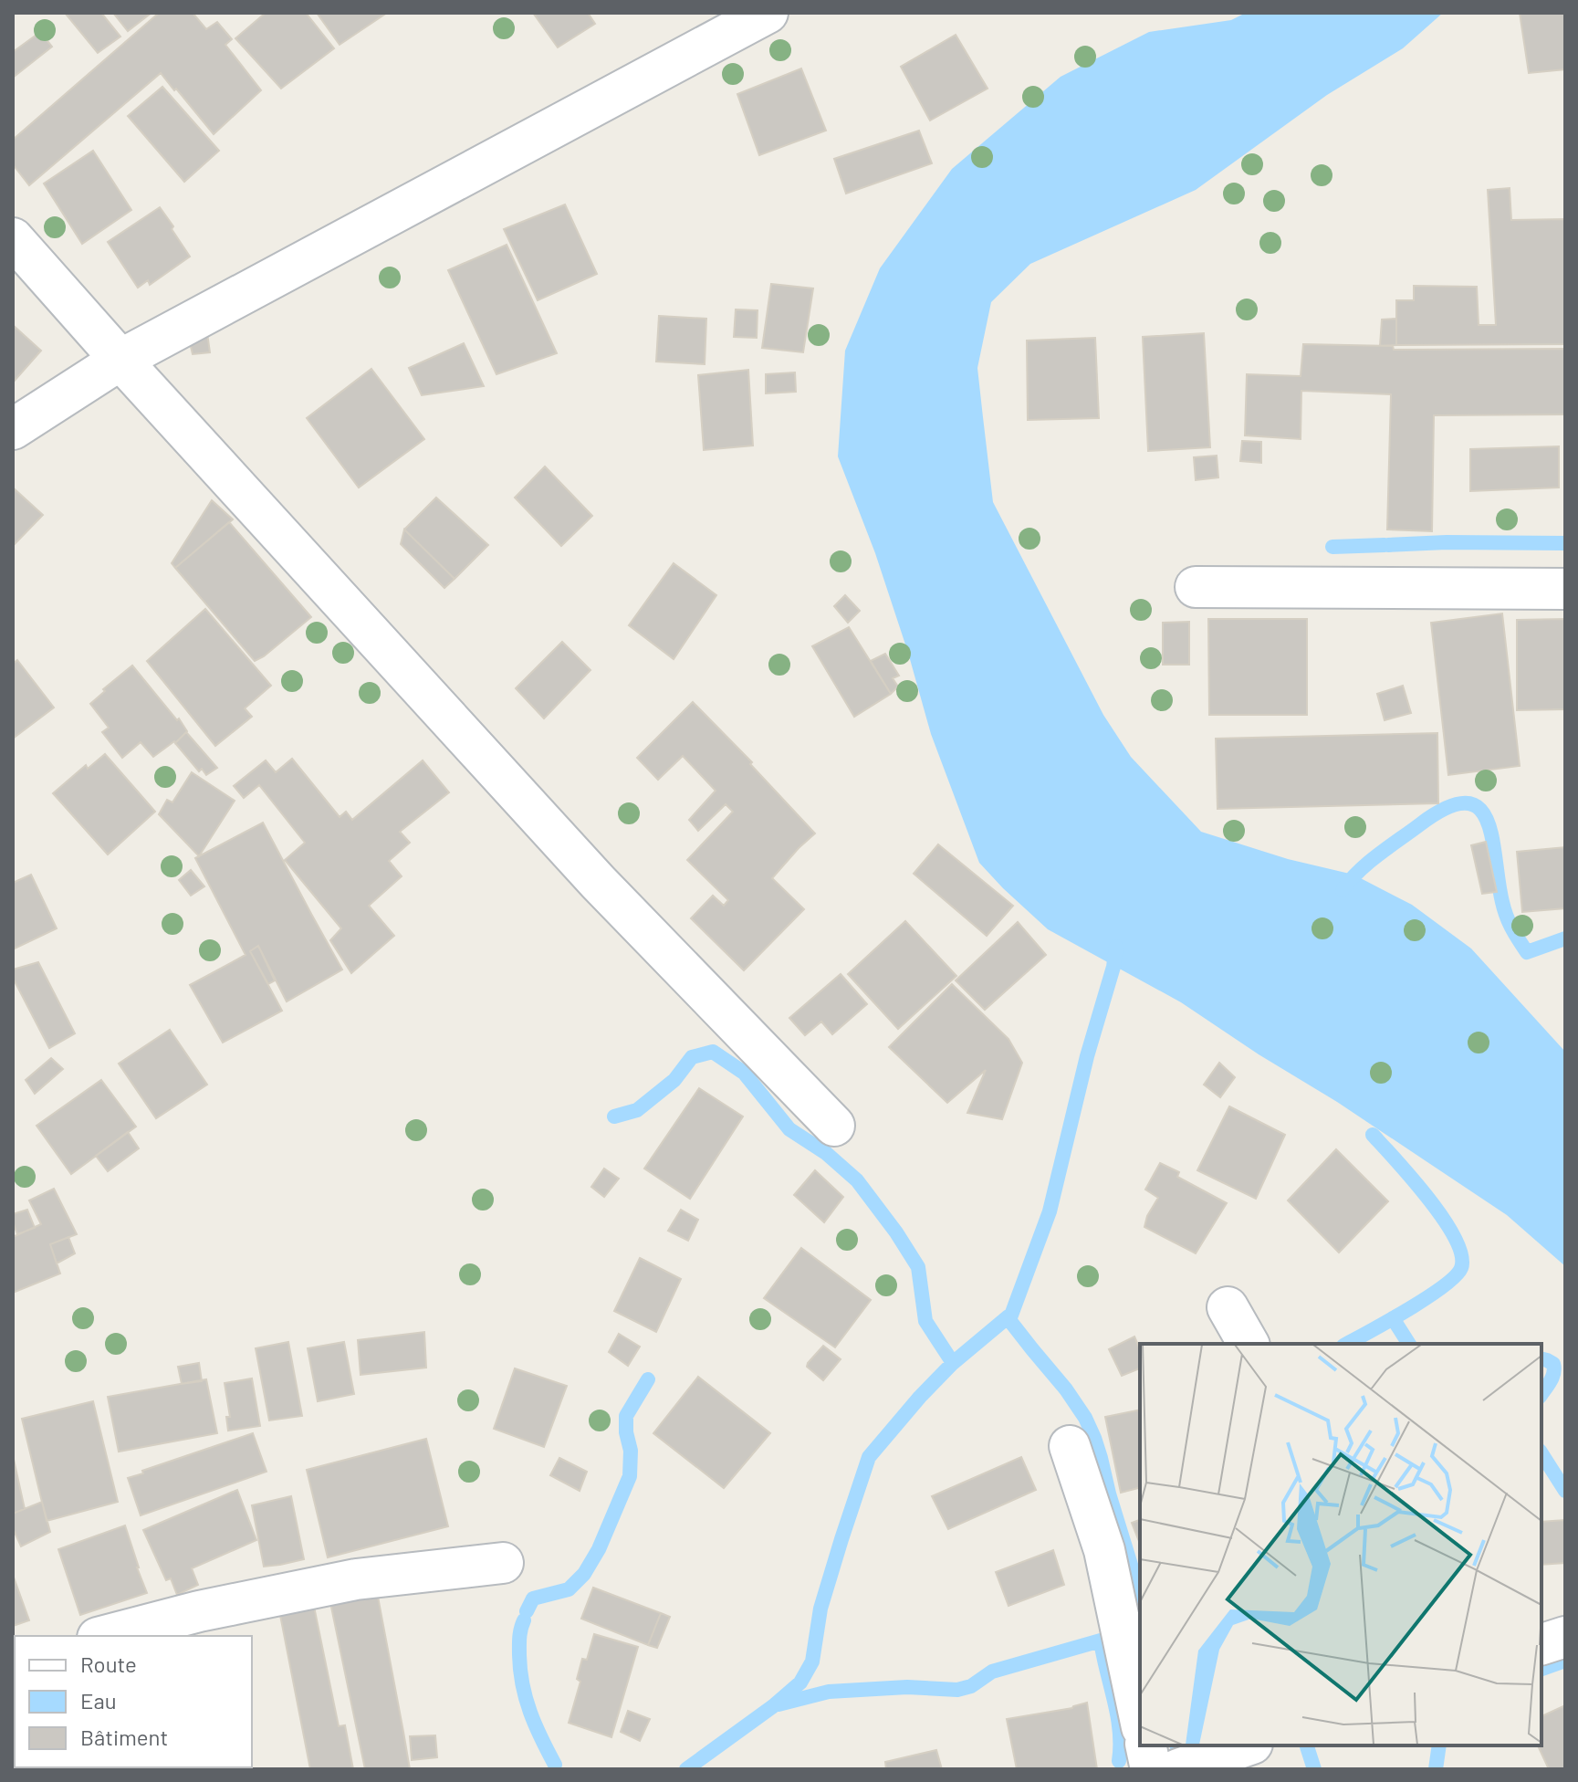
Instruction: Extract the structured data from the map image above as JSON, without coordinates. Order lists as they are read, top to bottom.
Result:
{
  "legend": ["Route", "Eau", "Bâtiment"]
}
